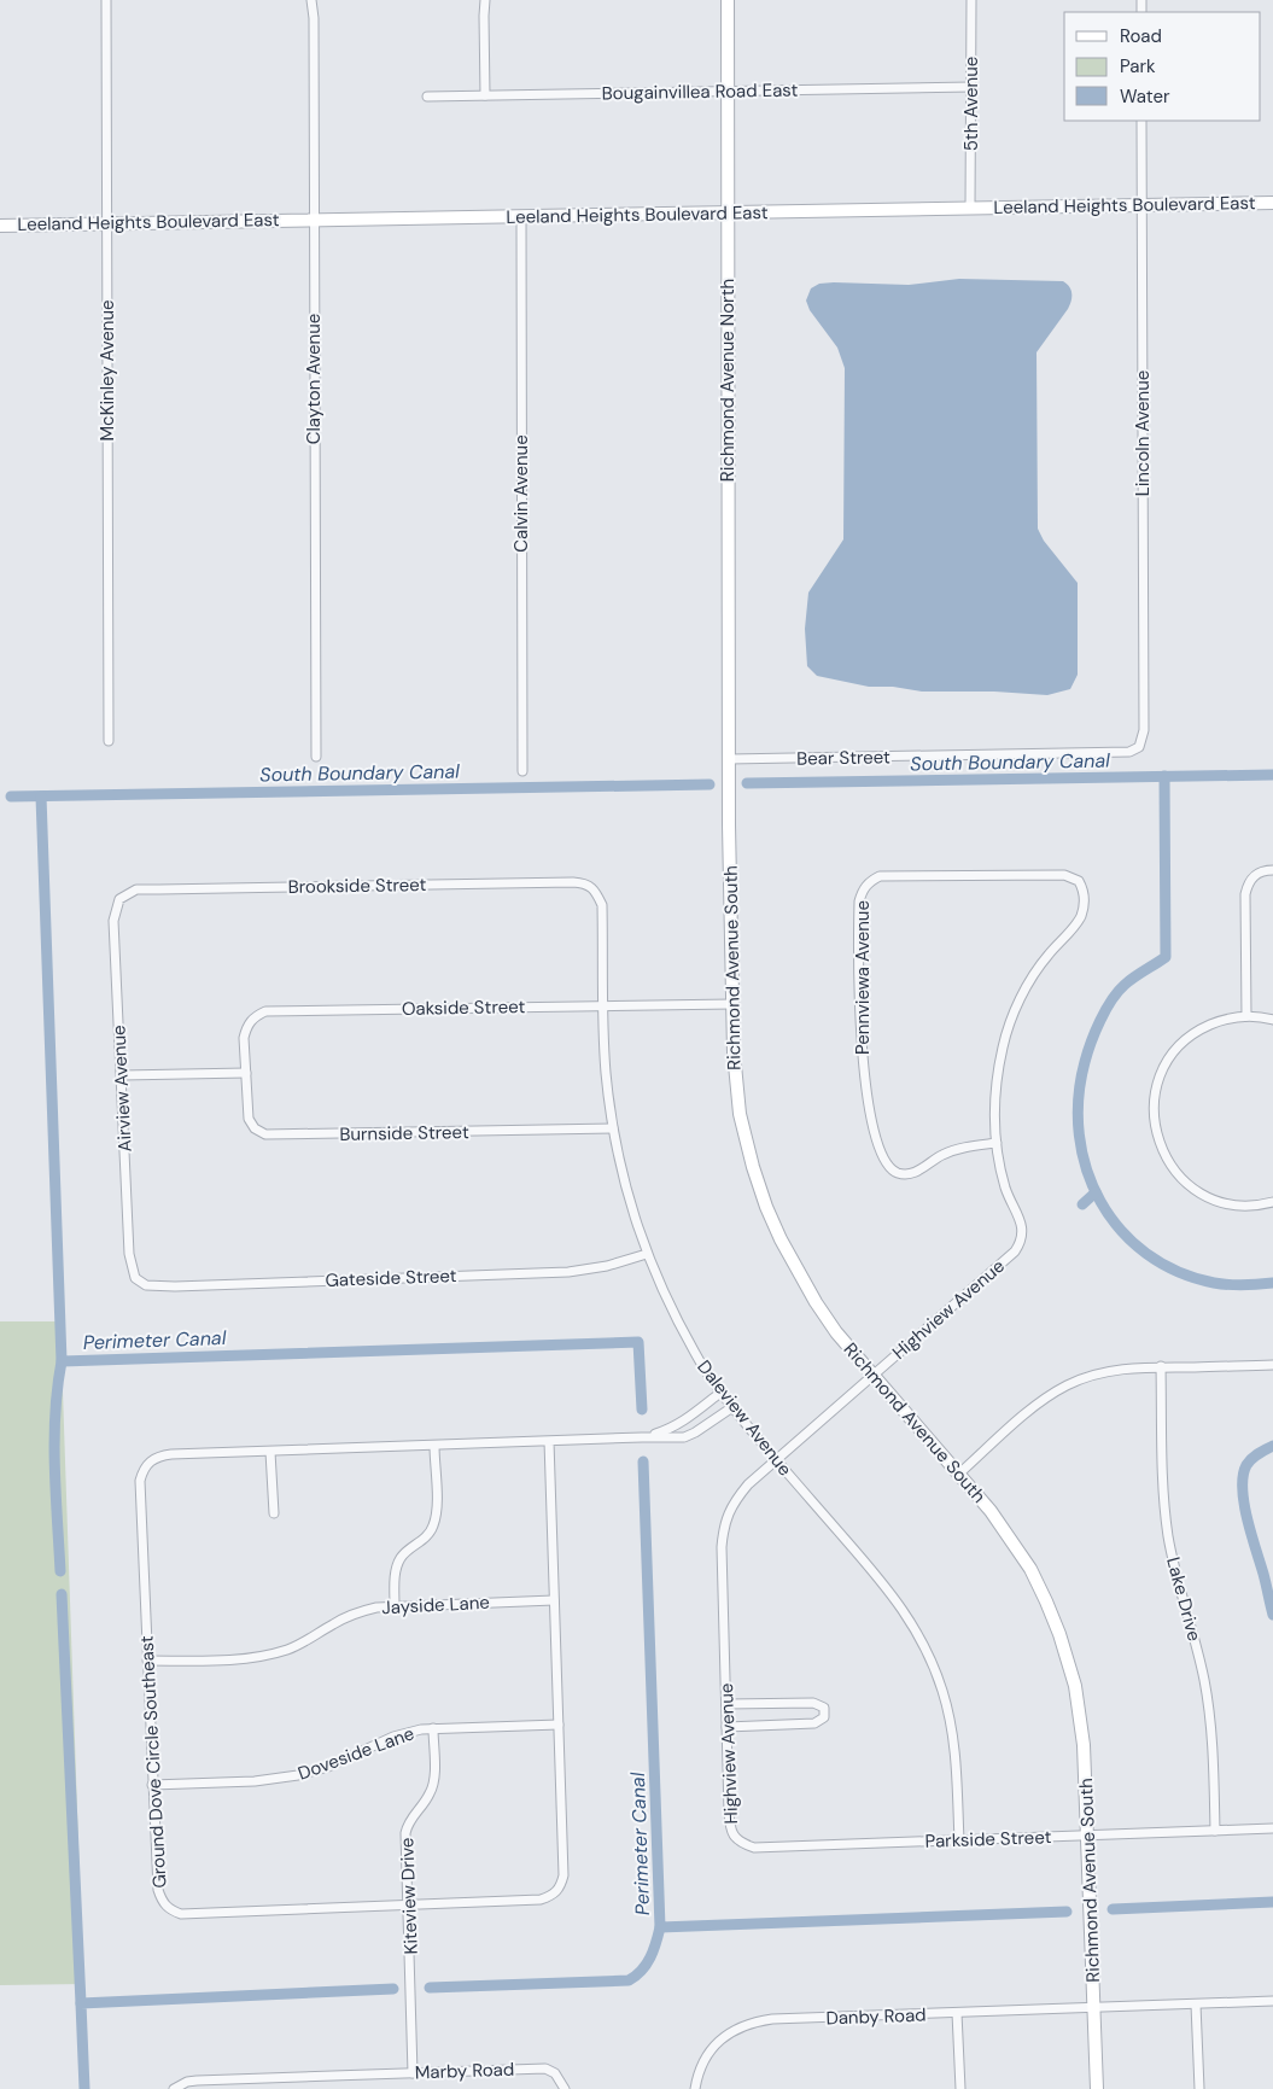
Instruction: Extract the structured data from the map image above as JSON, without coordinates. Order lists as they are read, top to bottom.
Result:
{
  "streets": {
    "street": [
      "Bougainvillea Road East",
      "5th Avenue",
      "Leeland Heights Boulevard East",
      "McKinley Avenue",
      "Clayton Avenue",
      "Richmond Avenue North",
      "Lincoln Avenue",
      "Calvin Avenue",
      "Bear Street",
      "Brookside Street",
      "Richmond Avenue South",
      "Pennviewa Avenue",
      "Oakside Street",
      "Airview Avenue",
      "Burnside Street",
      "Gateside Street",
      "Highview Avenue",
      "Daleview Avenue",
      "Lake Drive",
      "Jayside Lane",
      "Doveside Lane",
      "Ground Dove Circle Southeast",
      "Parkside Street",
      "Kiteview Drive",
      "Danby Road",
      "Marby Road"
    ]
  },
  "crossings": [
    ["Bougainvillea Road East", "5th Avenue"],
    ["Bougainvillea Road East", "Richmond Avenue North"],
    ["5th Avenue", "Leeland Heights Boulevard East"],
    ["Leeland Heights Boulevard East", "McKinley Avenue"],
    ["Leeland Heights Boulevard East", "Clayton Avenue"],
    ["Leeland Heights Boulevard East", "Richmond Avenue North"],
    ["Leeland Heights Boulevard East", "Lincoln Avenue"],
    ["Leeland Heights Boulevard East", "Calvin Avenue"],
    ["Richmond Avenue North", "Bear Street"],
    ["Richmond Avenue North", "Richmond Avenue South"],
    ["Lincoln Avenue", "Bear Street"],
    ["Bear Street", "Richmond Avenue South"],
    ["Brookside Street", "Airview Avenue"],
    ["Brookside Street", "Daleview Avenue"],
    ["Richmond Avenue South", "Oakside Street"],
    ["Richmond Avenue South", "Highview Avenue"],
    ["Richmond Avenue South", "Parkside Street"],
    ["Richmond Avenue South", "Danby Road"],
    ["Pennviewa Avenue", "Highview Avenue"],
    ["Oakside Street", "Burnside Street"],
    ["Oakside Street", "Daleview Avenue"],
    ["Airview Avenue", "Gateside Street"],
    ["Burnside Street", "Daleview Avenue"],
    ["Gateside Street", "Daleview Avenue"],
    ["Highview Avenue", "Daleview Avenue"],
    ["Highview Avenue", "Parkside Street"],
    ["Daleview Avenue", "Ground Dove Circle Southeast"],
    ["Daleview Avenue", "Parkside Street"],
    ["Lake Drive", "Parkside Street"],
    ["Jayside Lane", "Ground Dove Circle Southeast"],
    ["Doveside Lane", "Ground Dove Circle Southeast"],
    ["Doveside Lane", "Kiteview Drive"],
    ["Ground Dove Circle Southeast", "Kiteview Drive"],
    ["Kiteview Drive", "Marby Road"]
  ],
  "water": ["South Boundary Canal", "Perimeter Canal"],
  "legend": ["Road", "Park", "Water"]
}
